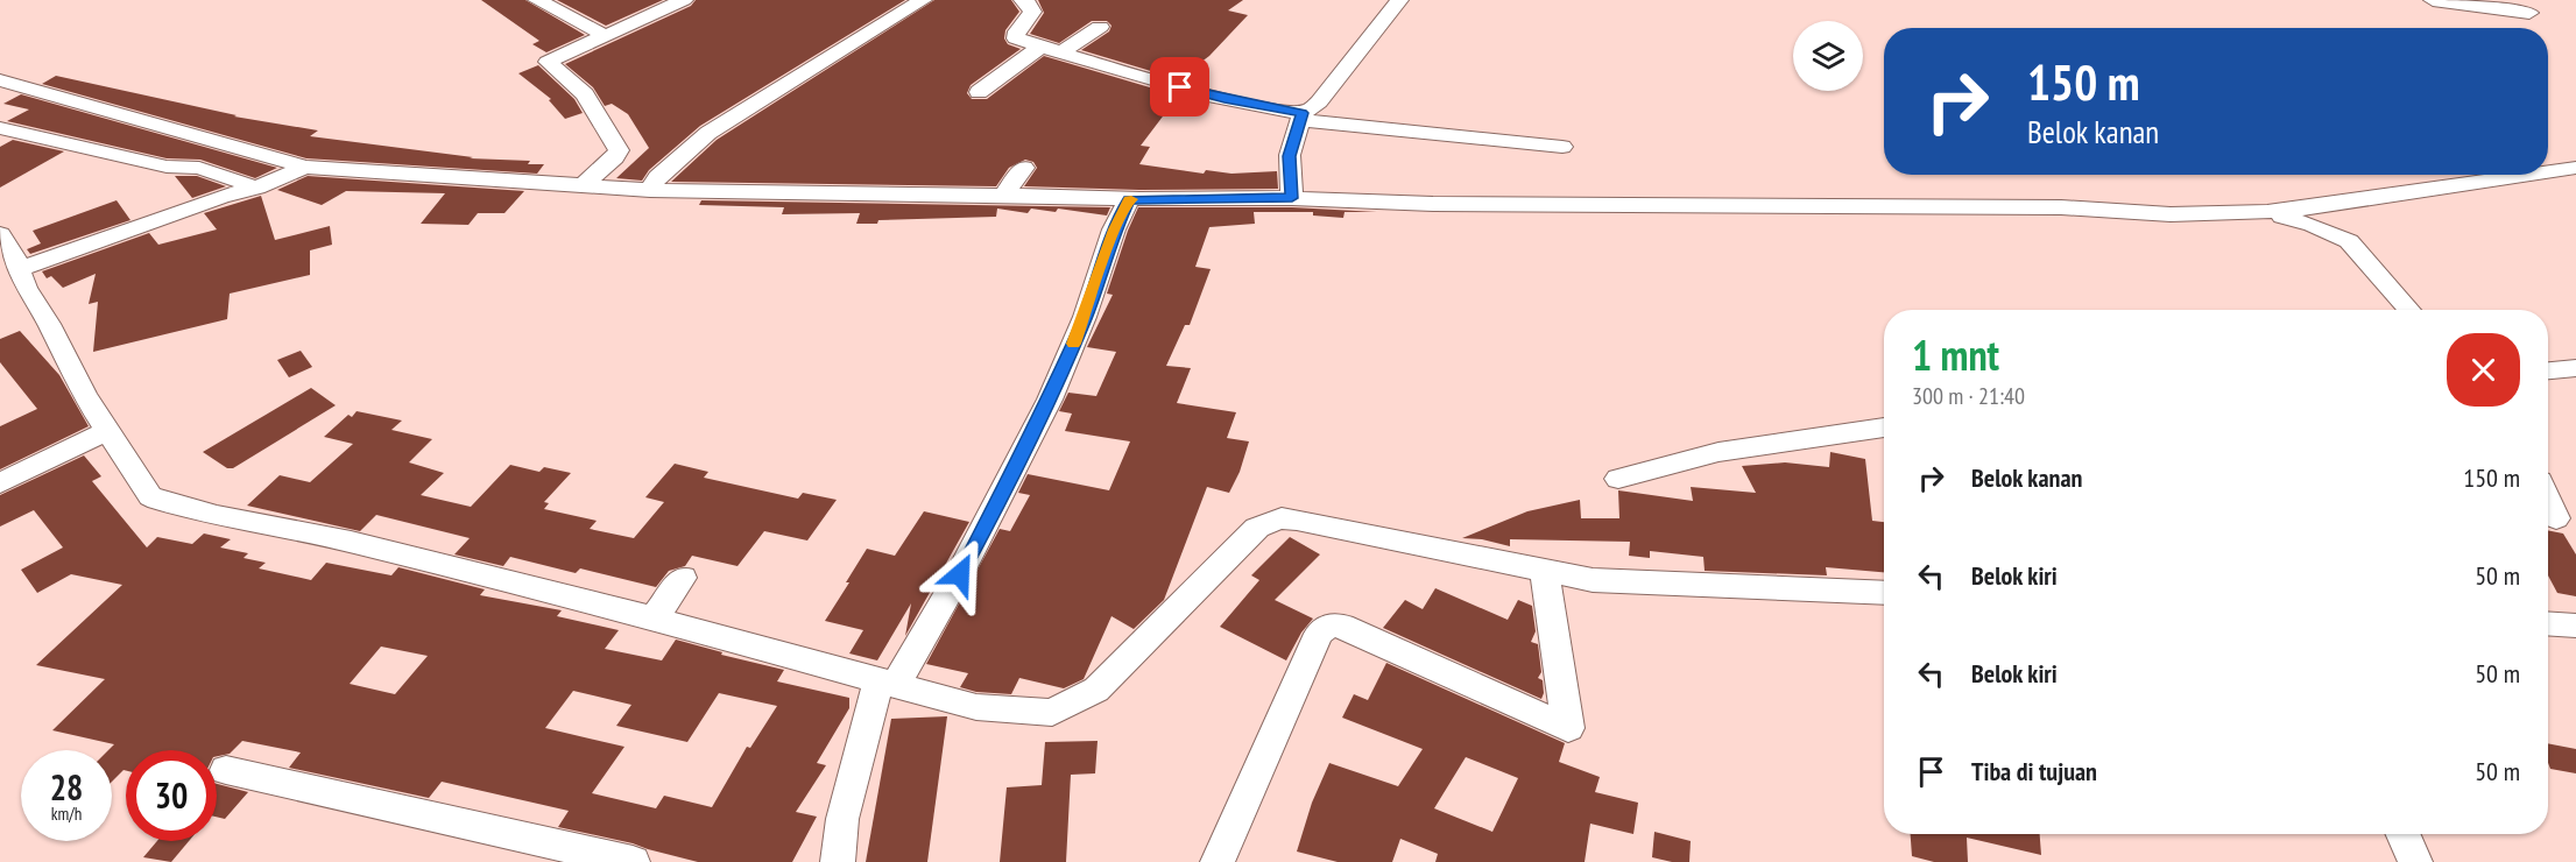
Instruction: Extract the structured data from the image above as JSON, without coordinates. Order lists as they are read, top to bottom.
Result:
{
  "page": {
    "turn": ["150 m", "Belok kanan"],
    "heading": ["1 mnt", "300 m · 21:40"],
    "list": [
      {
        "name": "Belok kanan",
        "value": "150 m"
      },
      {
        "name": "Belok kiri",
        "value": "50 m"
      },
      {
        "name": "Belok kiri",
        "value": "50 m"
      },
      {
        "name": "Tiba di tujuan",
        "value": "50 m"
      }
    ],
    "speed": "28 km/h",
    "limit": "30"
  }
}
